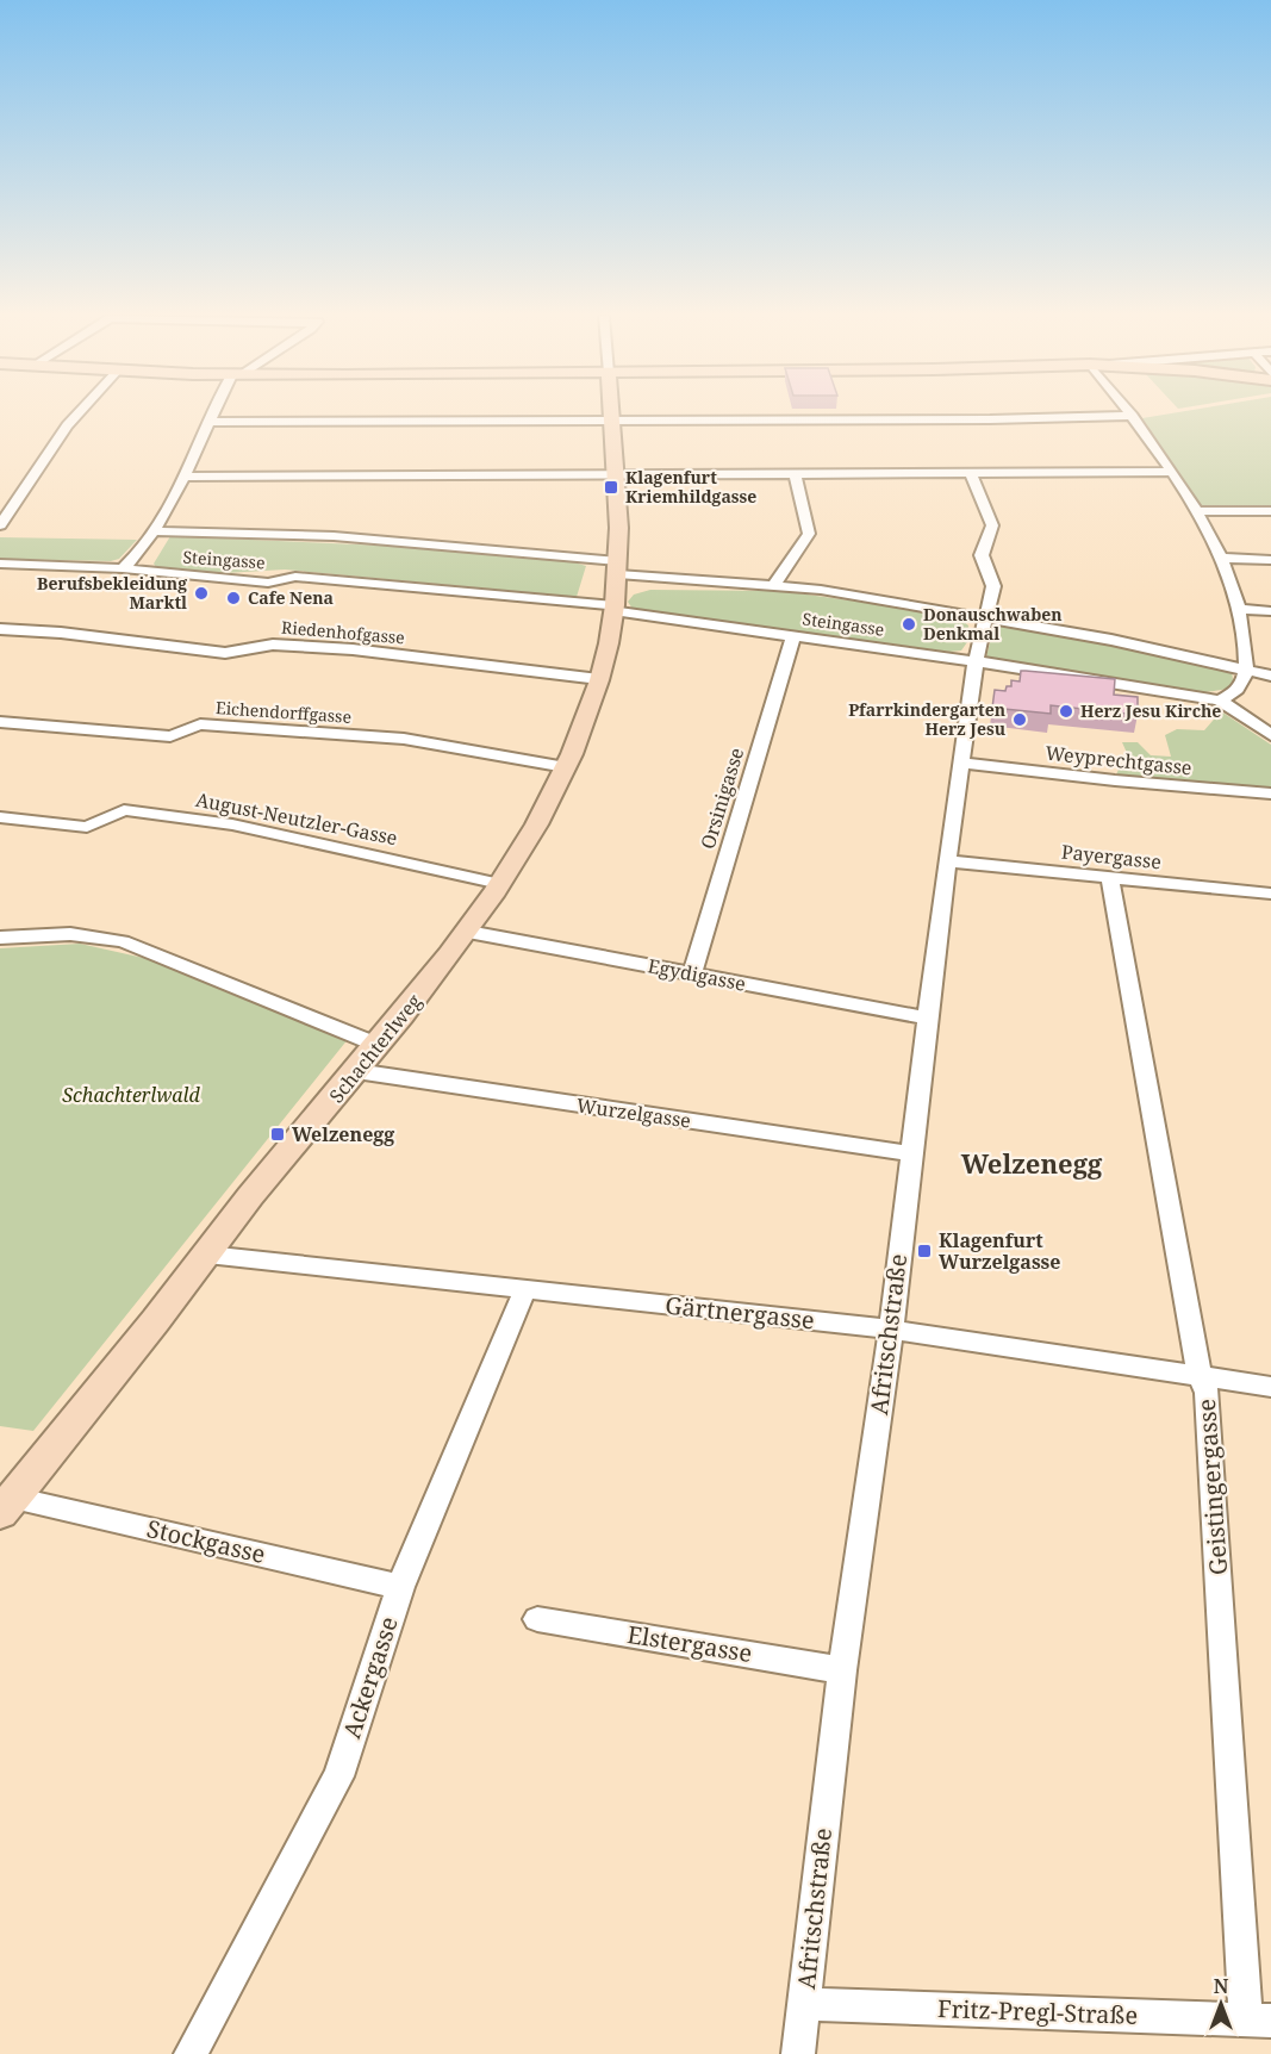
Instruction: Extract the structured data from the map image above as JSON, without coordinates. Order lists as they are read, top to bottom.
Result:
{
  "streets": {
    "street": [
      "Steingasse",
      "Riedenhofgasse",
      "Eichendorffgasse",
      "Weyprechtgasse",
      "Orsinigasse",
      "August-Neutzler-Gasse",
      "Payergasse",
      "Egydigasse",
      "Schachterlweg",
      "Wurzelgasse",
      "Gärtnergasse",
      "Afritschstraße",
      "Geistingergasse",
      "Stockgasse",
      "Elstergasse",
      "Ackergasse",
      "Fritz-Pregl-Straße"
    ]
  },
  "crossings": [
    ["Steingasse", "Orsinigasse"],
    ["Steingasse", "Schachterlweg"],
    ["Steingasse", "Afritschstraße"],
    ["Riedenhofgasse", "Schachterlweg"],
    ["Eichendorffgasse", "Schachterlweg"],
    ["Weyprechtgasse", "Afritschstraße"],
    ["Orsinigasse", "Egydigasse"],
    ["August-Neutzler-Gasse", "Schachterlweg"],
    ["Payergasse", "Afritschstraße"],
    ["Payergasse", "Geistingergasse"],
    ["Egydigasse", "Schachterlweg"],
    ["Egydigasse", "Afritschstraße"],
    ["Schachterlweg", "Wurzelgasse"],
    ["Schachterlweg", "Gärtnergasse"],
    ["Schachterlweg", "Stockgasse"],
    ["Wurzelgasse", "Afritschstraße"],
    ["Gärtnergasse", "Afritschstraße"],
    ["Gärtnergasse", "Geistingergasse"],
    ["Gärtnergasse", "Ackergasse"],
    ["Afritschstraße", "Elstergasse"],
    ["Afritschstraße", "Fritz-Pregl-Straße"],
    ["Geistingergasse", "Fritz-Pregl-Straße"],
    ["Stockgasse", "Ackergasse"]
  ],
  "districts": ["Welzenegg"],
  "parks": ["Schachterlwald"],
  "places": {
    "transit": ["Klagenfurt Kriemhildgasse", "Welzenegg", "Klagenfurt Wurzelgasse"],
    "other": [
      "Berufsbekleidung Marktl",
      "Cafe Nena",
      "Donauschwaben Denkmal",
      "Herz Jesu Kirche",
      "Pfarrkindergarten Herz Jesu"
    ]
  },
  "north": "top"
}
